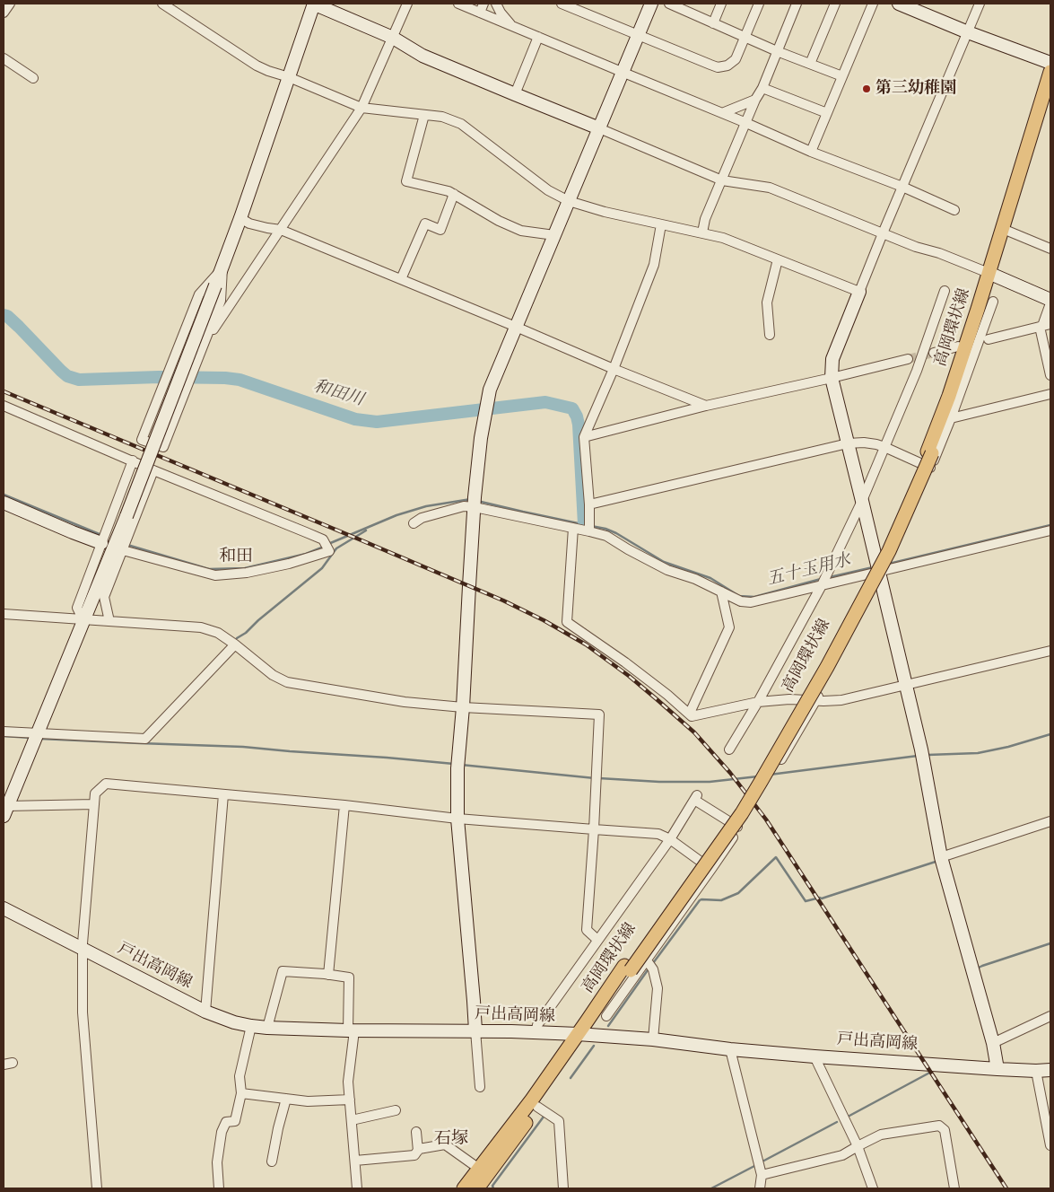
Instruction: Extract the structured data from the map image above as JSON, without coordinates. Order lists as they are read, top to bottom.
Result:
{
  "streets": {
    "main road": ["高岡環状線"],
    "street": ["戸出高岡線"]
  },
  "crossings": [
    ["高岡環状線", "戸出高岡線"]
  ],
  "districts": ["和田", "石塚"],
  "water": ["和田川", "五十玉用水"],
  "places": ["第三幼稚園"]
}
